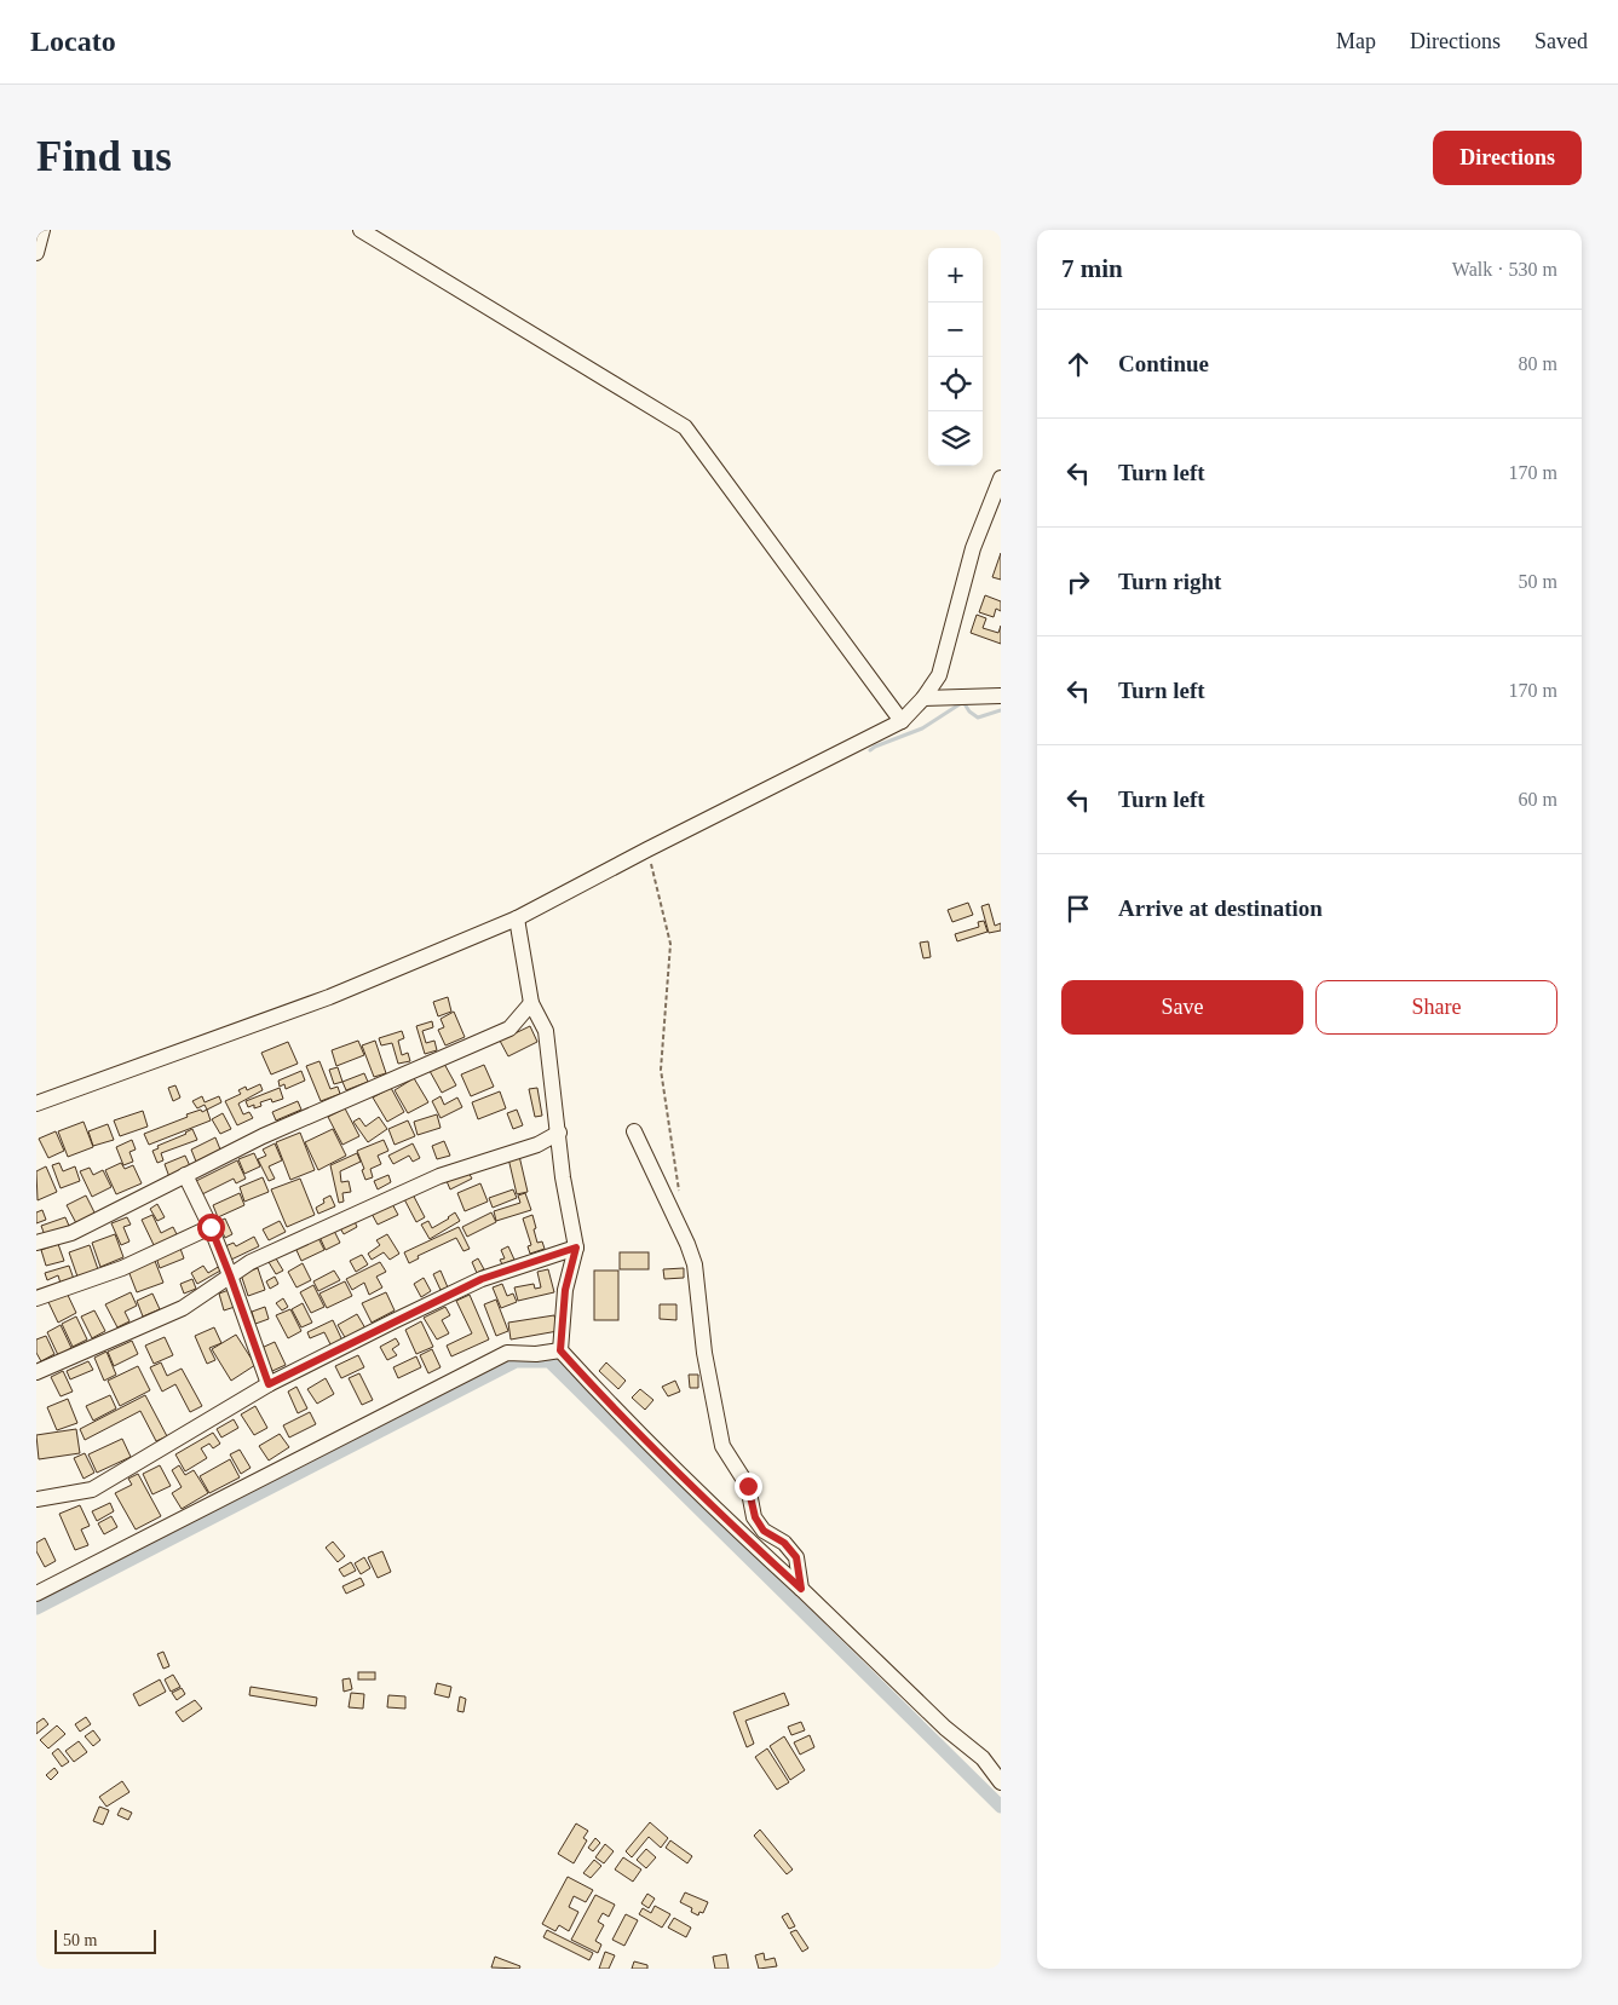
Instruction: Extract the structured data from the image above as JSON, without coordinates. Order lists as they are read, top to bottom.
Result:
{
  "scale_bar": "50 m",
  "page": {
    "header": "Locato",
    "nav": ["Map", "Directions", "Saved"],
    "buttons": [
      "Directions",
      ["Save", "Share"]
    ],
    "title": "Find us",
    "heading": ["7 min", "Walk · 530 m"],
    "map_buttons": ["+", "−"],
    "list": [
      ["Continue", "80 m"],
      ["Turn left", "170 m"],
      ["Turn right", "50 m"],
      ["Turn left", "170 m"],
      ["Turn left", "60 m"],
      "Arrive at destination"
    ],
    "scale": "50 m"
  }
}
